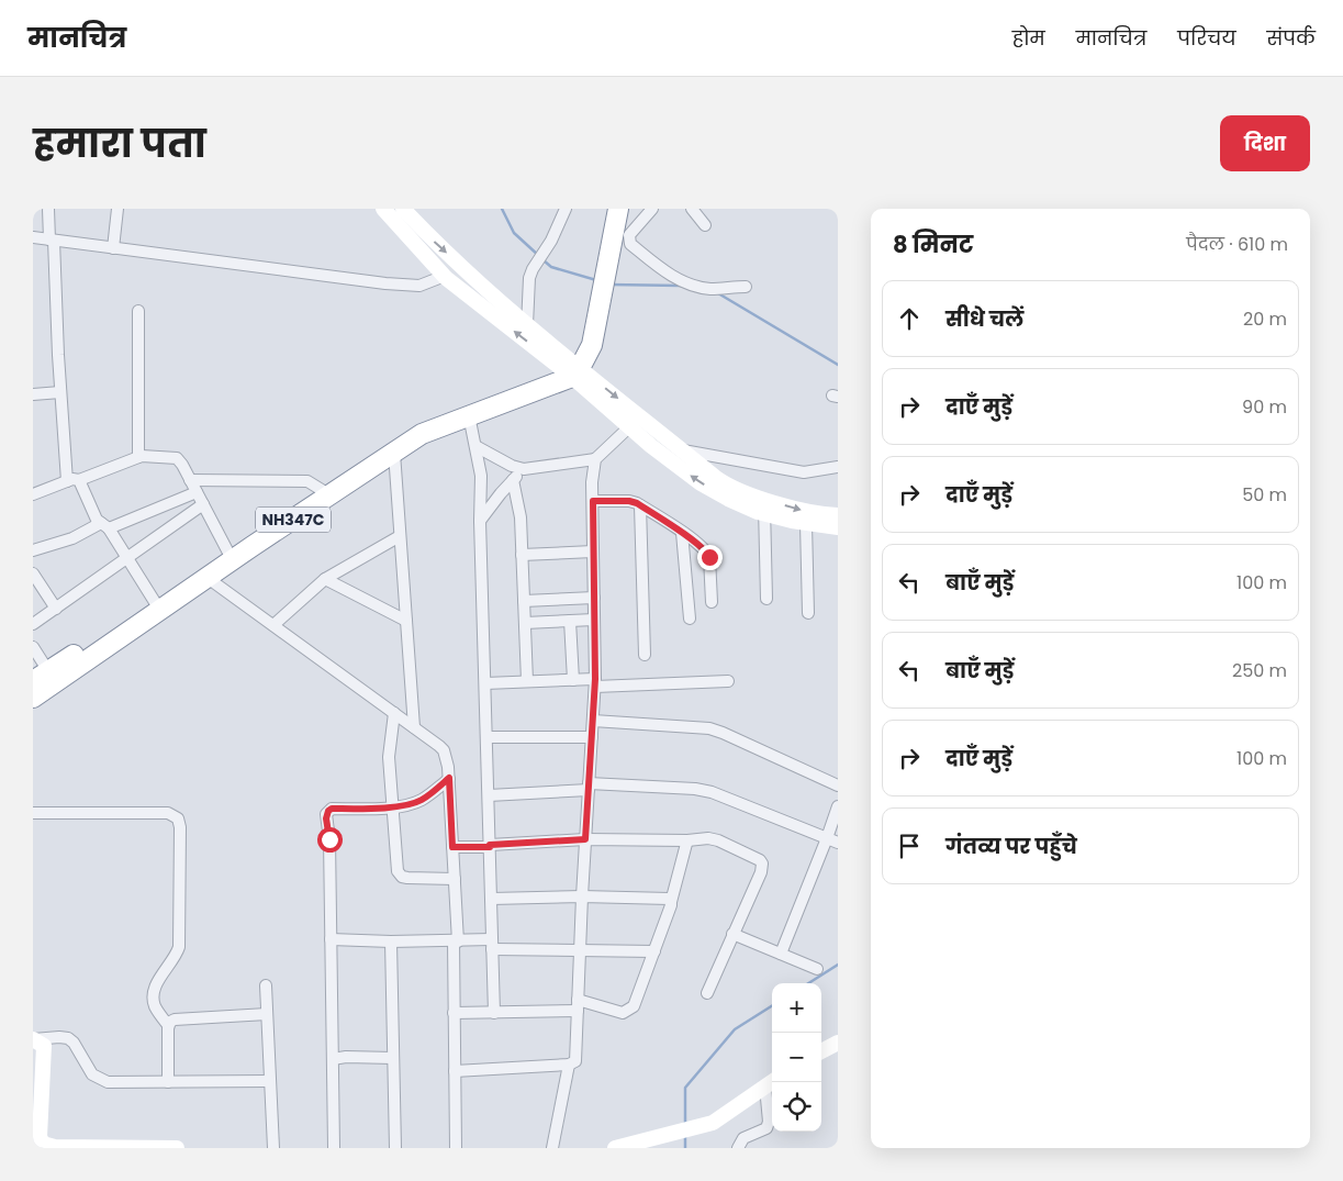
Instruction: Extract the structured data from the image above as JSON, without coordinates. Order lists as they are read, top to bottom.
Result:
{
  "streets": {
    "highway": ["NH347C"]
  },
  "page": {
    "header": "मानचित्र",
    "nav": [
      "होम",
      "मानचित्र",
      "परिचय",
      "संपर्क"
    ],
    "title": "हमारा पता",
    "buttons": "दिशा",
    "heading": ["8 मिनट", "पैदल · 610 m"],
    "list": [
      ["सीधे चलें", "20 m"],
      ["दाएँ मुड़ें", "90 m"],
      ["दाएँ मुड़ें", "50 m"],
      ["बाएँ मुड़ें", "100 m"],
      ["बाएँ मुड़ें", "250 m"],
      ["दाएँ मुड़ें", "100 m"],
      "गंतव्य पर पहुँचे"
    ],
    "map_buttons": ["+", "−"]
  }
}
